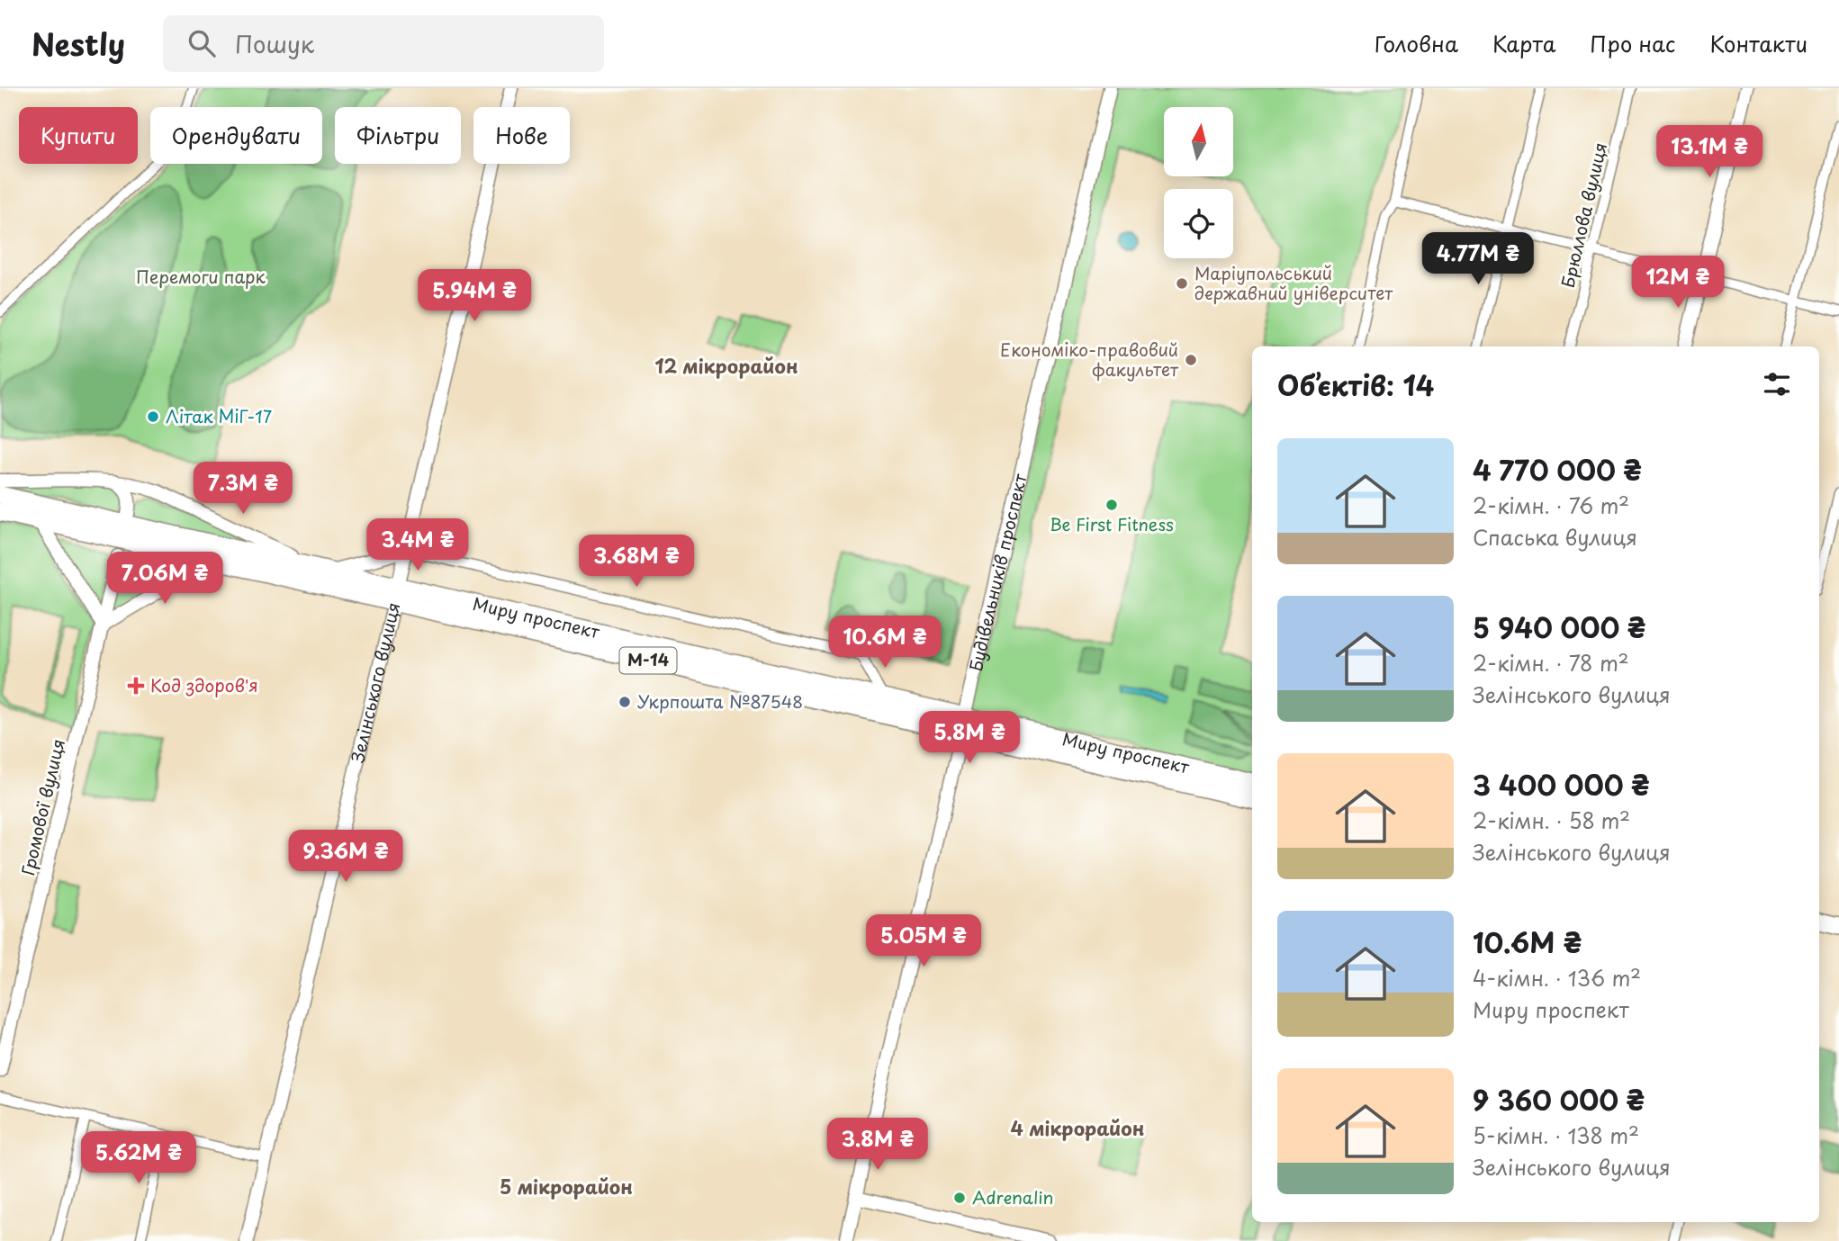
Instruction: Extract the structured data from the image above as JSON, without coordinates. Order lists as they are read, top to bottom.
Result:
{
  "streets": {
    "highway": ["Миру проспект", "М-14"],
    "street": [
      "Брюллова вулиця",
      "Будівельників проспект",
      "Зелінського вулиця",
      "Громової вулиця"
    ]
  },
  "crossings": [
    ["Будівельників проспект", "Миру проспект"],
    ["Миру проспект", "Зелінського вулиця"]
  ],
  "districts": ["12 мікрорайон", "4 мікрорайон", "5 мікрорайон"],
  "parks": ["Перемоги парк"],
  "places": {
    "other": [
      "Маріупольський державний університет",
      "Економіко-правовий факультет",
      "Літак МіГ-17",
      "Be First Fitness",
      "Укрпошта №87548",
      "Adrenalin"
    ],
    "health": ["Код здоров'я"]
  },
  "north": "top",
  "page": {
    "header": "Nestly",
    "search": "Пошук",
    "nav": [
      "Головна",
      "Карта",
      "Про нас",
      "Контакти"
    ],
    "chip": [
      "Купити",
      "Орендувати",
      "Фільтри",
      "Нове"
    ],
    "price": [
      "13.1M ₴",
      "4.77M ₴",
      "12M ₴",
      "5.94M ₴",
      "7.3M ₴",
      "3.4M ₴",
      "3.68M ₴",
      "7.06M ₴",
      "10.6M ₴",
      "5.8M ₴",
      "9.36M ₴",
      "5.05M ₴",
      "3.8M ₴",
      "5.62M ₴"
    ],
    "heading": "Об’єктів: 14",
    "list": [
      {
        "name": "4 770 000 ₴",
        "note": "2-кімн. · 76 m² · Спаська вулиця"
      },
      {
        "name": "5 940 000 ₴",
        "note": "2-кімн. · 78 m² · Зелінського вулиця"
      },
      {
        "name": "3 400 000 ₴",
        "note": "2-кімн. · 58 m² · Зелінського вулиця"
      },
      {
        "name": "10.6M ₴",
        "note": "4-кімн. · 136 m² · Миру проспект"
      },
      {
        "name": "9 360 000 ₴",
        "note": "5-кімн. · 138 m² · Зелінського вулиця"
      }
    ]
  }
}
